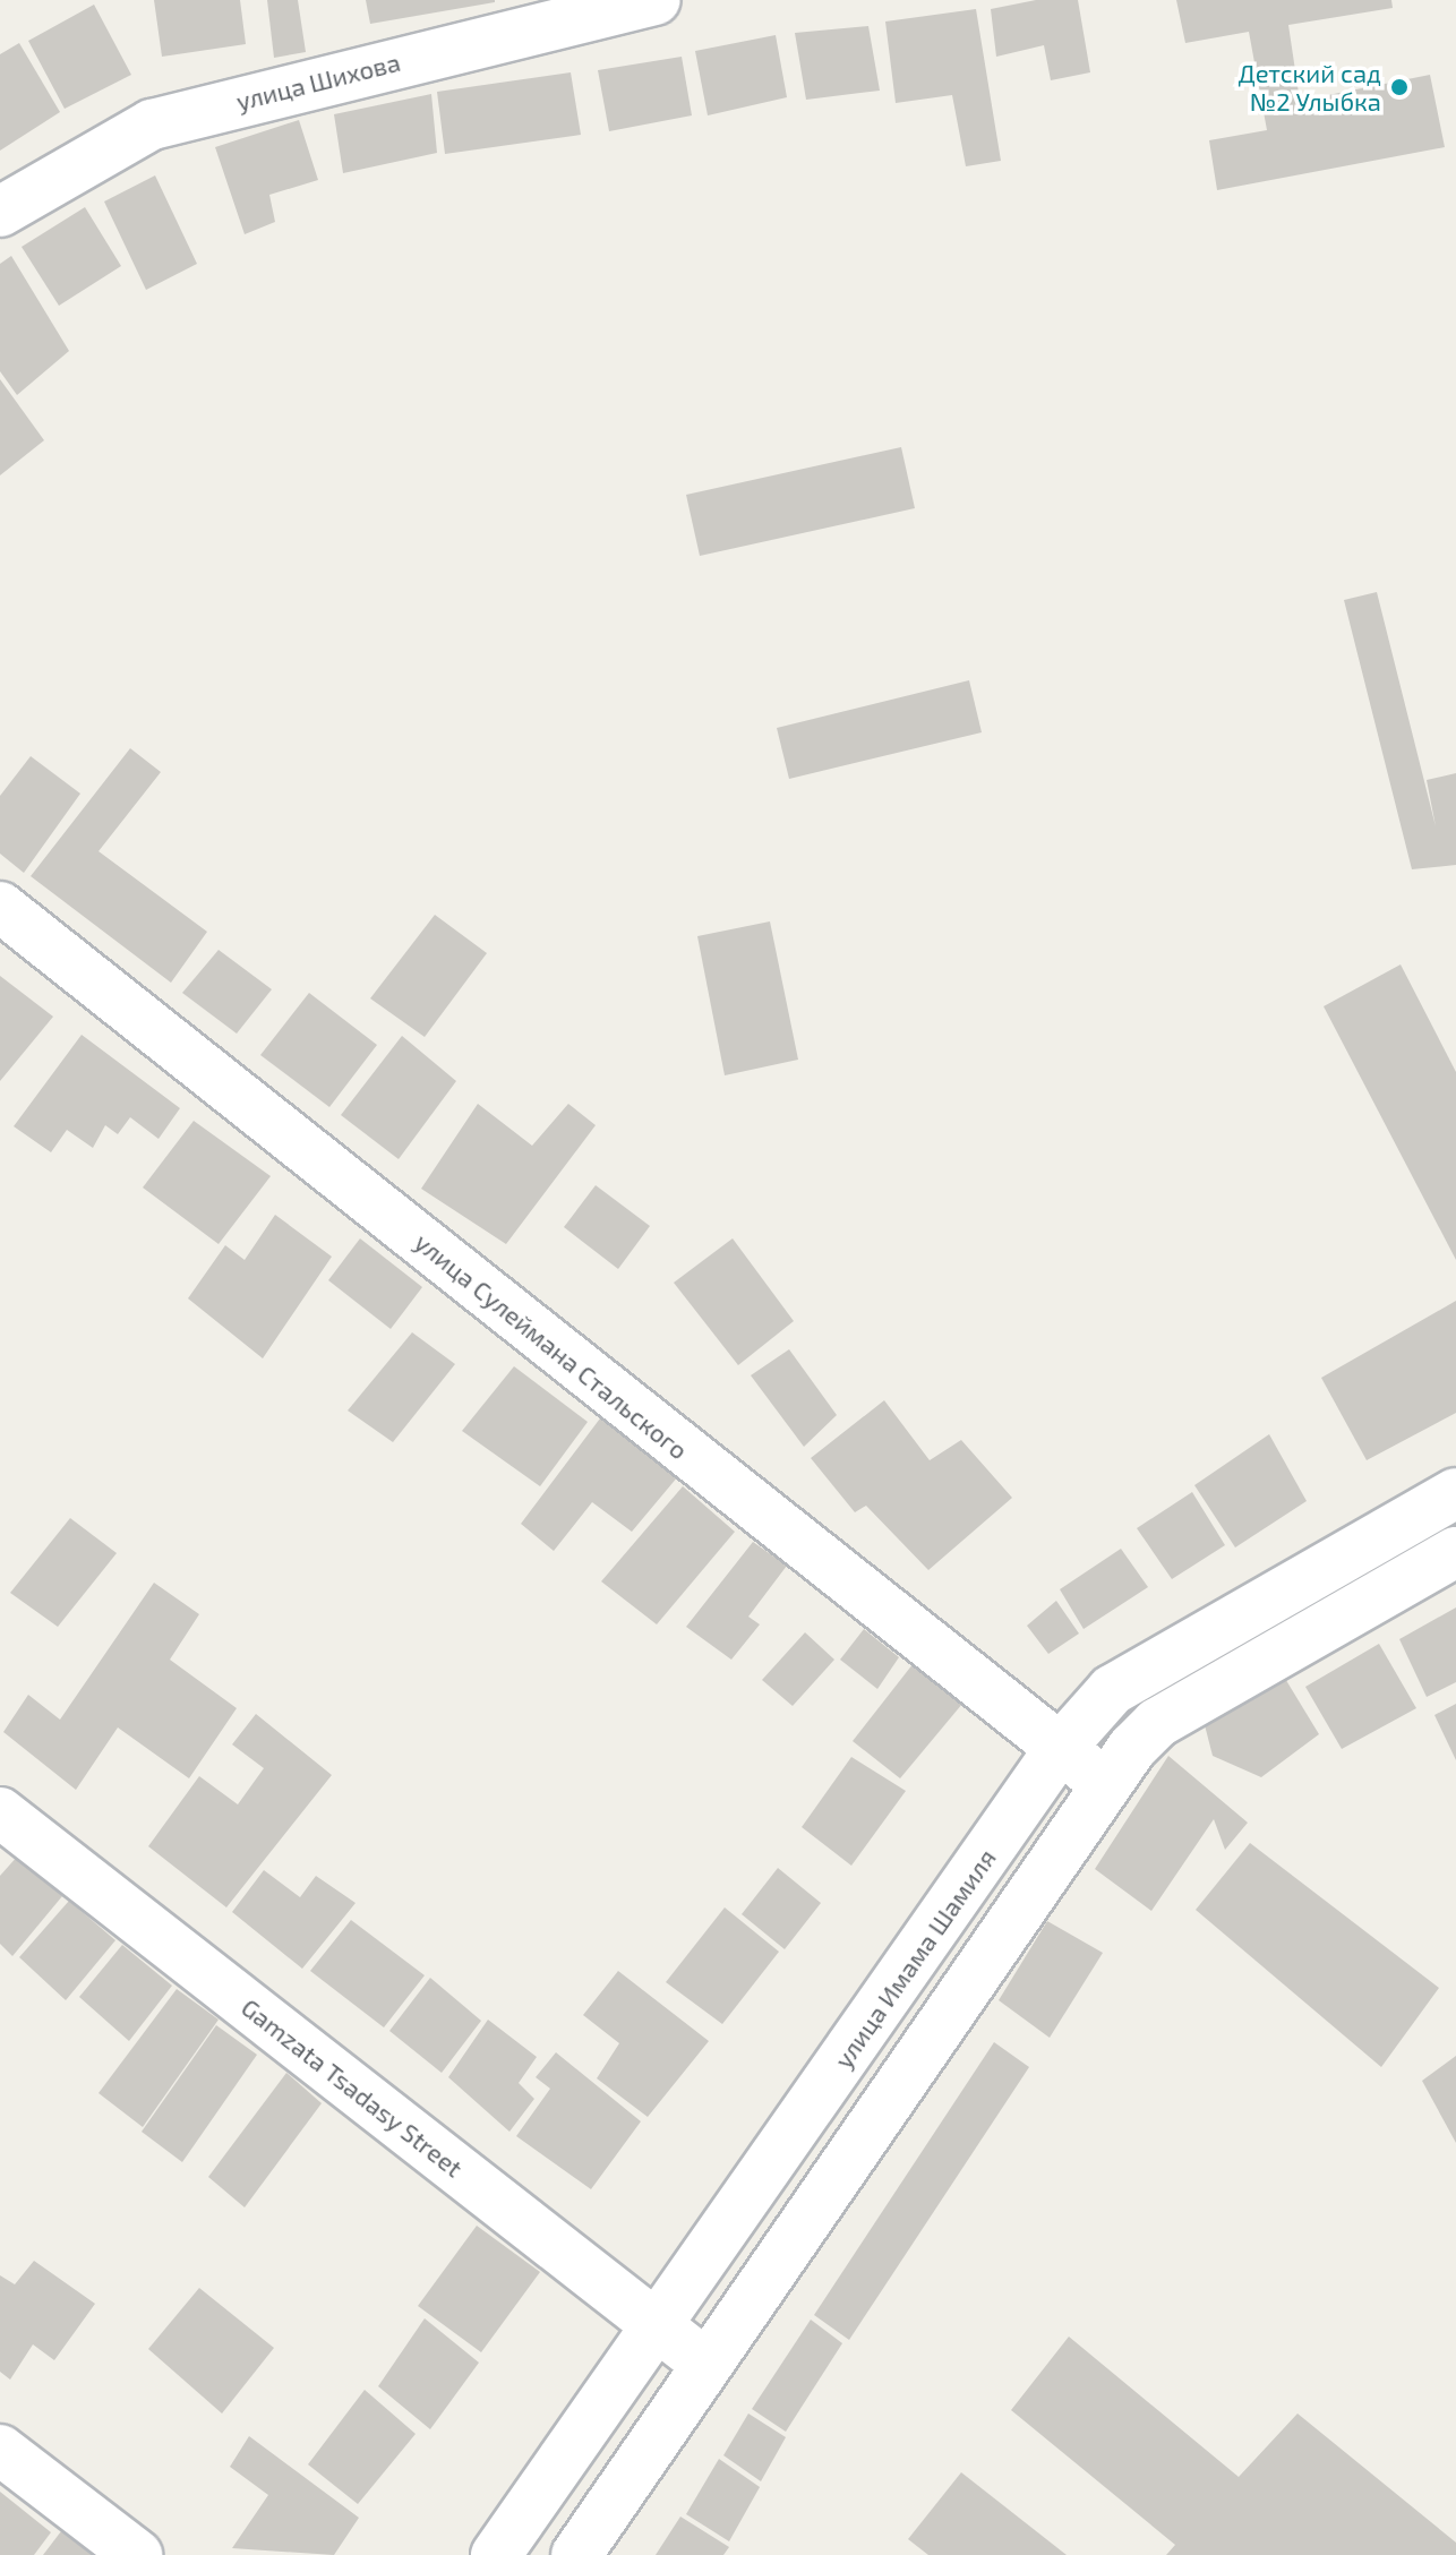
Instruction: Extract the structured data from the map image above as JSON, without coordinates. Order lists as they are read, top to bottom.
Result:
{
  "streets": {
    "street": [
      "улица Шихова",
      "улица Сулеймана Стальского",
      "улица Имама Шамиля",
      "Gamzata Tsadasy Street"
    ]
  },
  "crossings": [
    ["улица Сулеймана Стальского", "улица Имама Шамиля"]
  ],
  "places": ["Детский сад №2 Улыбка"]
}
